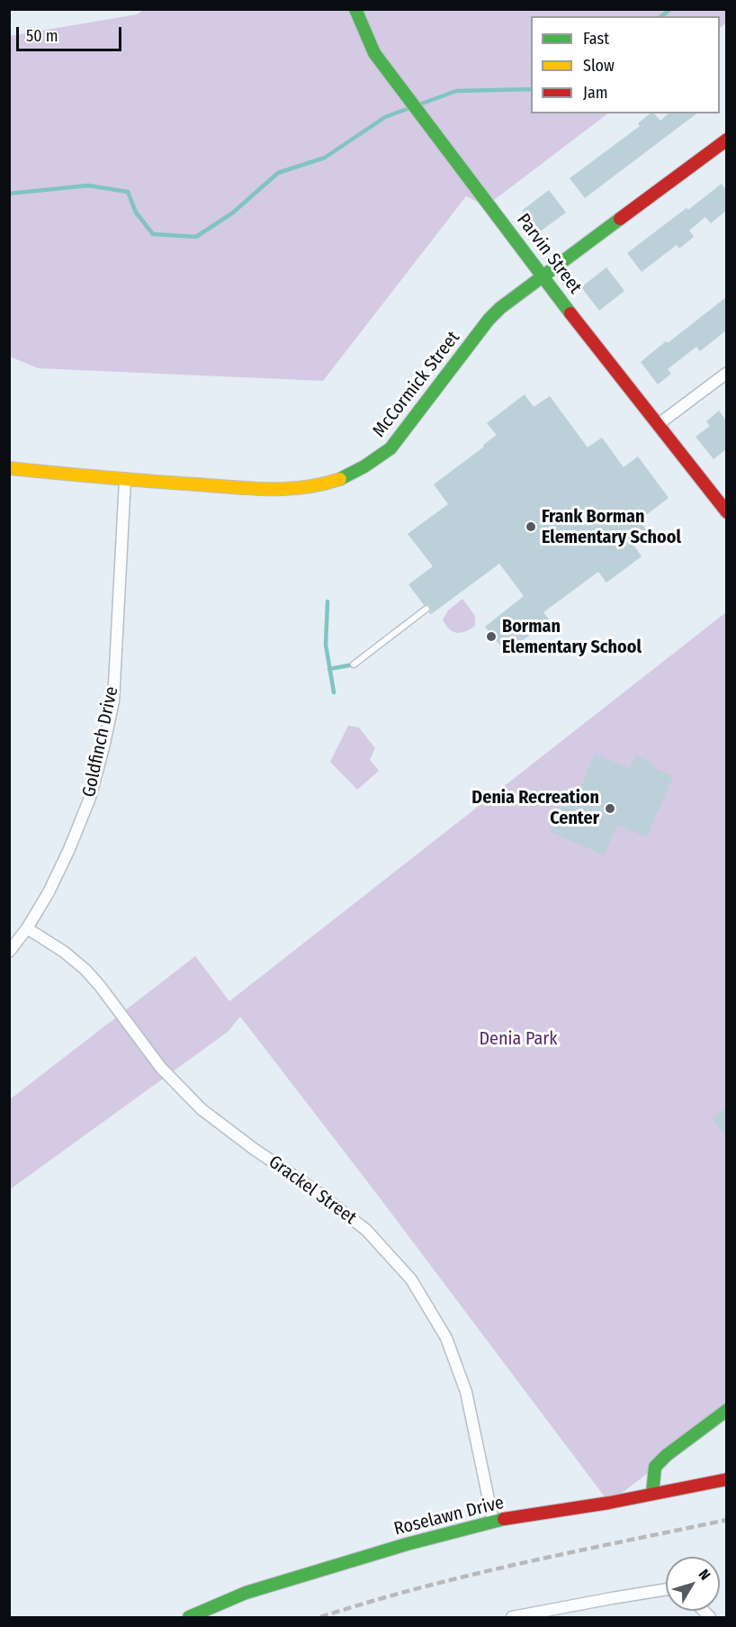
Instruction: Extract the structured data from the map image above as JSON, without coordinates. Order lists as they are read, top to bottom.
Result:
{
  "streets": {
    "street": [
      "Parvin Street",
      "McCormick Street",
      "Goldfinch Drive",
      "Grackel Street",
      "Roselawn Drive"
    ]
  },
  "crossings": [
    ["Parvin Street", "McCormick Street"],
    ["McCormick Street", "Goldfinch Drive"],
    ["Goldfinch Drive", "Grackel Street"],
    ["Grackel Street", "Roselawn Drive"]
  ],
  "parks": ["Denia Park"],
  "places": ["Frank Borman Elementary School", "Borman Elementary School", "Denia Recreation Center"],
  "legend": ["Fast", "Slow", "Jam"],
  "scale_bar": "50 m",
  "north": "top right"
}
